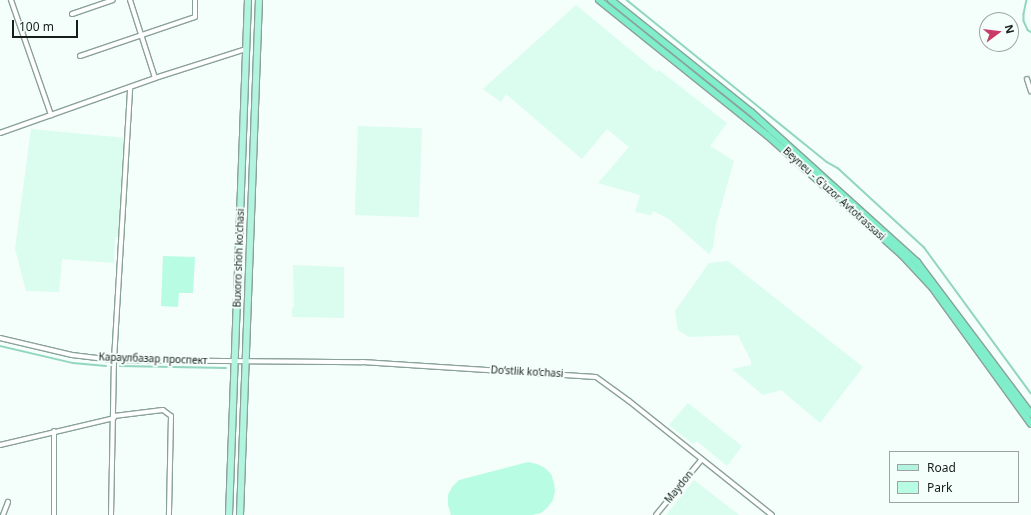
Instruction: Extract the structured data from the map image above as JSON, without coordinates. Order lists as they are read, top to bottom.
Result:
{
  "streets": {
    "highway": ["Beyneu - G'uzor Avtotrassasi"],
    "main road": ["Buxoro shoh ko'chasi"],
    "street": ["Караулбазар проспект", "Do‘stlik ko‘chasi", "Maydon"]
  },
  "crossings": [
    ["Buxoro shoh ko'chasi", "Караулбазар проспект"],
    ["Buxoro shoh ko'chasi", "Do‘stlik ko‘chasi"],
    ["Караулбазар проспект", "Do‘stlik ko‘chasi"],
    ["Do‘stlik ko‘chasi", "Maydon"]
  ],
  "legend": ["Road", "Park"],
  "scale_bar": "100 m",
  "north": "right"
}
